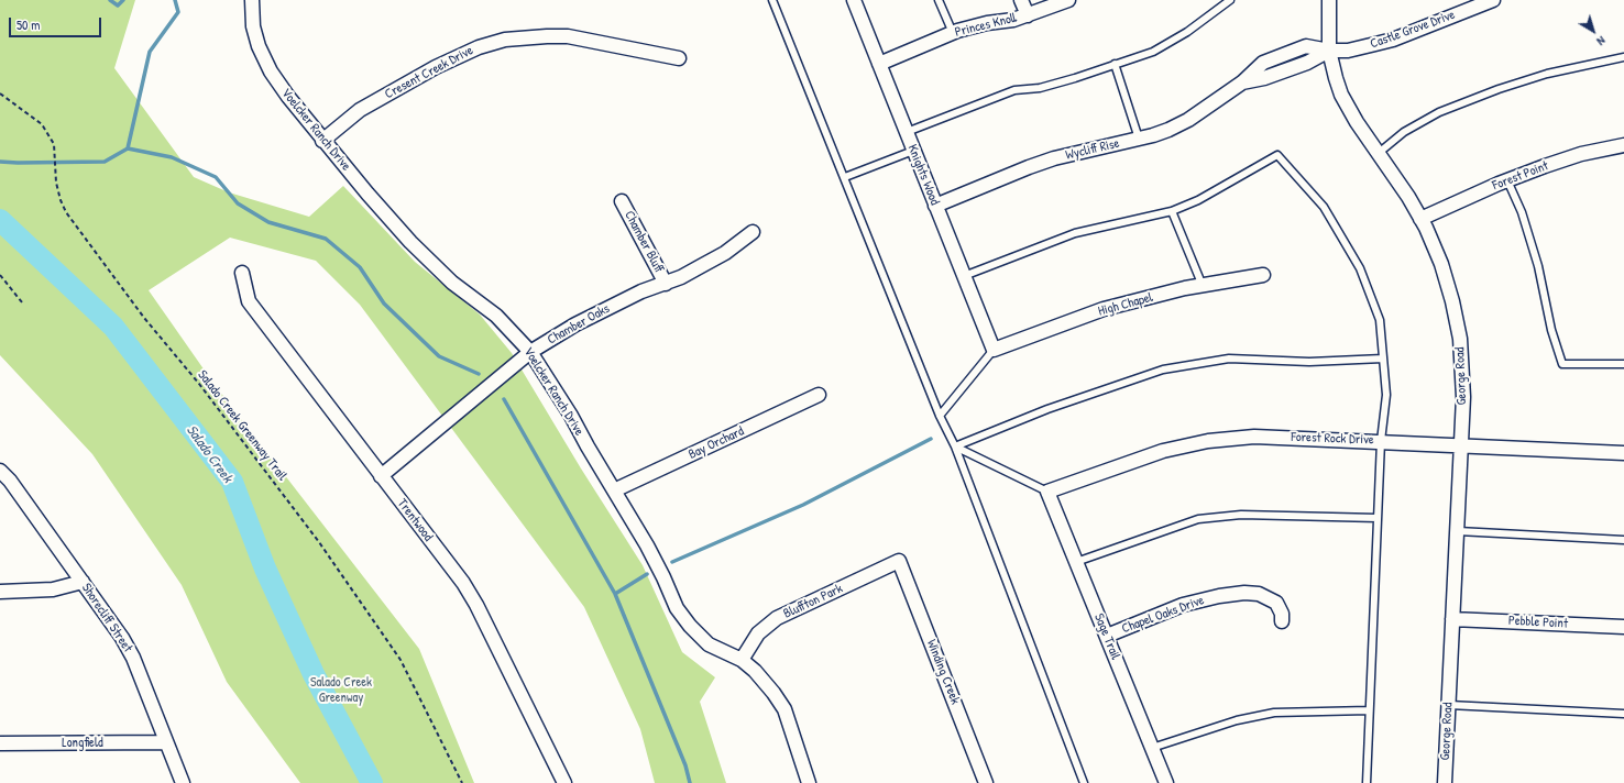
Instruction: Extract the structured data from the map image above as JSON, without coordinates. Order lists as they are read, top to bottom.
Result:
{
  "streets": {
    "street": [
      "Princes Knoll",
      "Castle Grove Drive",
      "Cresent Creek Drive",
      "Voelcker Ranch Drive",
      "Wycliff Rise",
      "Knights Wood",
      "Forest Point",
      "Chamber Bluff",
      "High Chapel",
      "Chamber Oaks",
      "George Road",
      "Forest Rock Drive",
      "Bay Orchard",
      "Trentwood",
      "Bluffton Park",
      "Chapel Oaks Drive",
      "Shorecliff Street",
      "Pebble Point",
      "Sage Trail",
      "Winding Creek",
      "Longfield"
    ],
    "path": ["Salado Creek Greenway Trail"]
  },
  "crossings": [
    ["Princes Knoll", "Knights Wood"],
    ["Castle Grove Drive", "Wycliff Rise"],
    ["Castle Grove Drive", "George Road"],
    ["Cresent Creek Drive", "Voelcker Ranch Drive"],
    ["Voelcker Ranch Drive", "Chamber Oaks"],
    ["Voelcker Ranch Drive", "Bay Orchard"],
    ["Voelcker Ranch Drive", "Bluffton Park"],
    ["Wycliff Rise", "Knights Wood"],
    ["Wycliff Rise", "George Road"],
    ["Knights Wood", "High Chapel"],
    ["Forest Point", "George Road"],
    ["Chamber Bluff", "Chamber Oaks"],
    ["Chamber Oaks", "Trentwood"],
    ["George Road", "Forest Rock Drive"],
    ["George Road", "Pebble Point"],
    ["Forest Rock Drive", "Sage Trail"],
    ["Bluffton Park", "Winding Creek"],
    ["Chapel Oaks Drive", "Sage Trail"],
    ["Shorecliff Street", "Longfield"]
  ],
  "water": ["Salado Creek"],
  "parks": ["Salado Creek Greenway"],
  "scale_bar": "50 m",
  "north": "bottom right"
}
